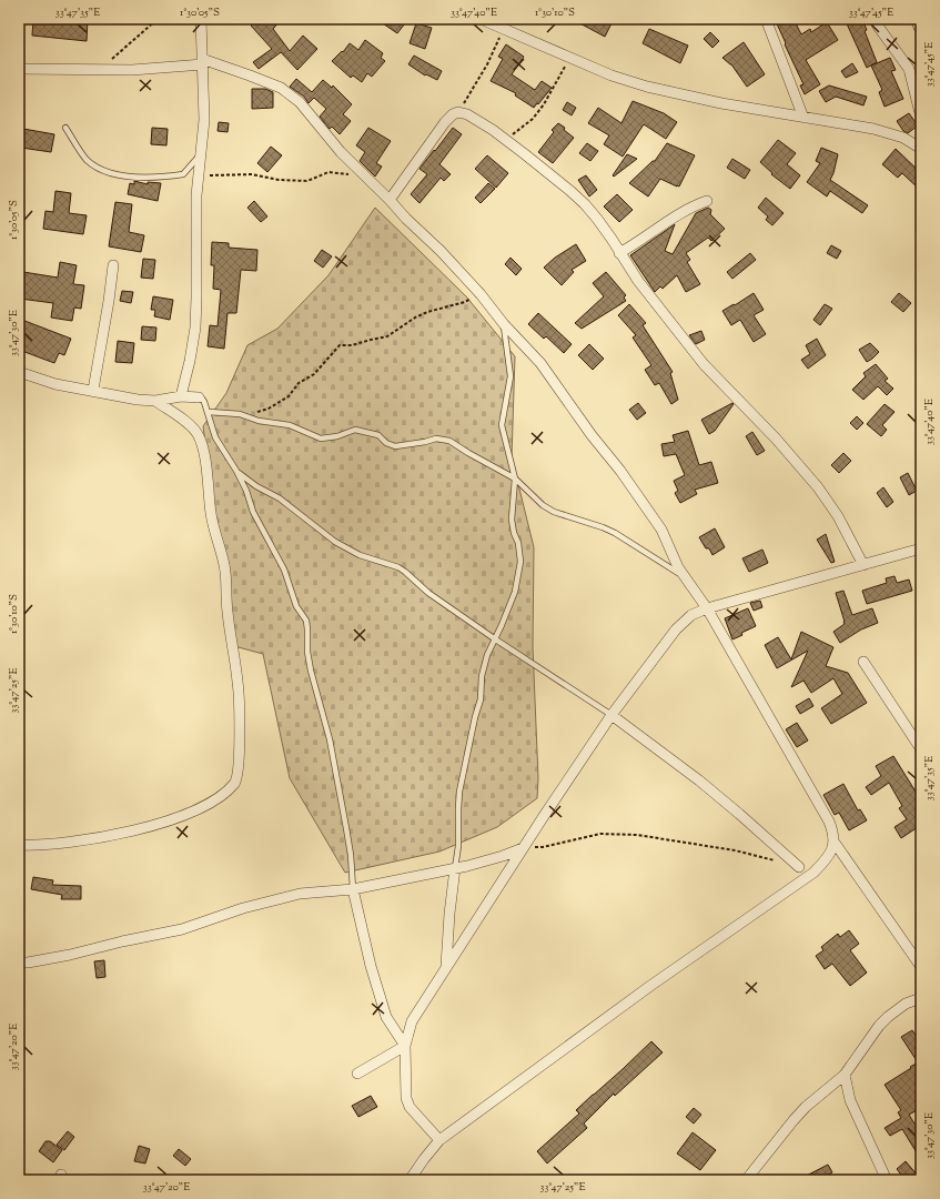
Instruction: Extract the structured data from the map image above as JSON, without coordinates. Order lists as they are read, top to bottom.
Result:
{
  "coordinates": [
    "33°47'35\"E",
    "1°30'05\"S",
    "33°47'40\"E",
    "1°30'10\"S",
    "33°47'45\"E",
    "33°47'30\"E",
    "33°47'25\"E",
    "33°47'20\"E"
  ]
}
